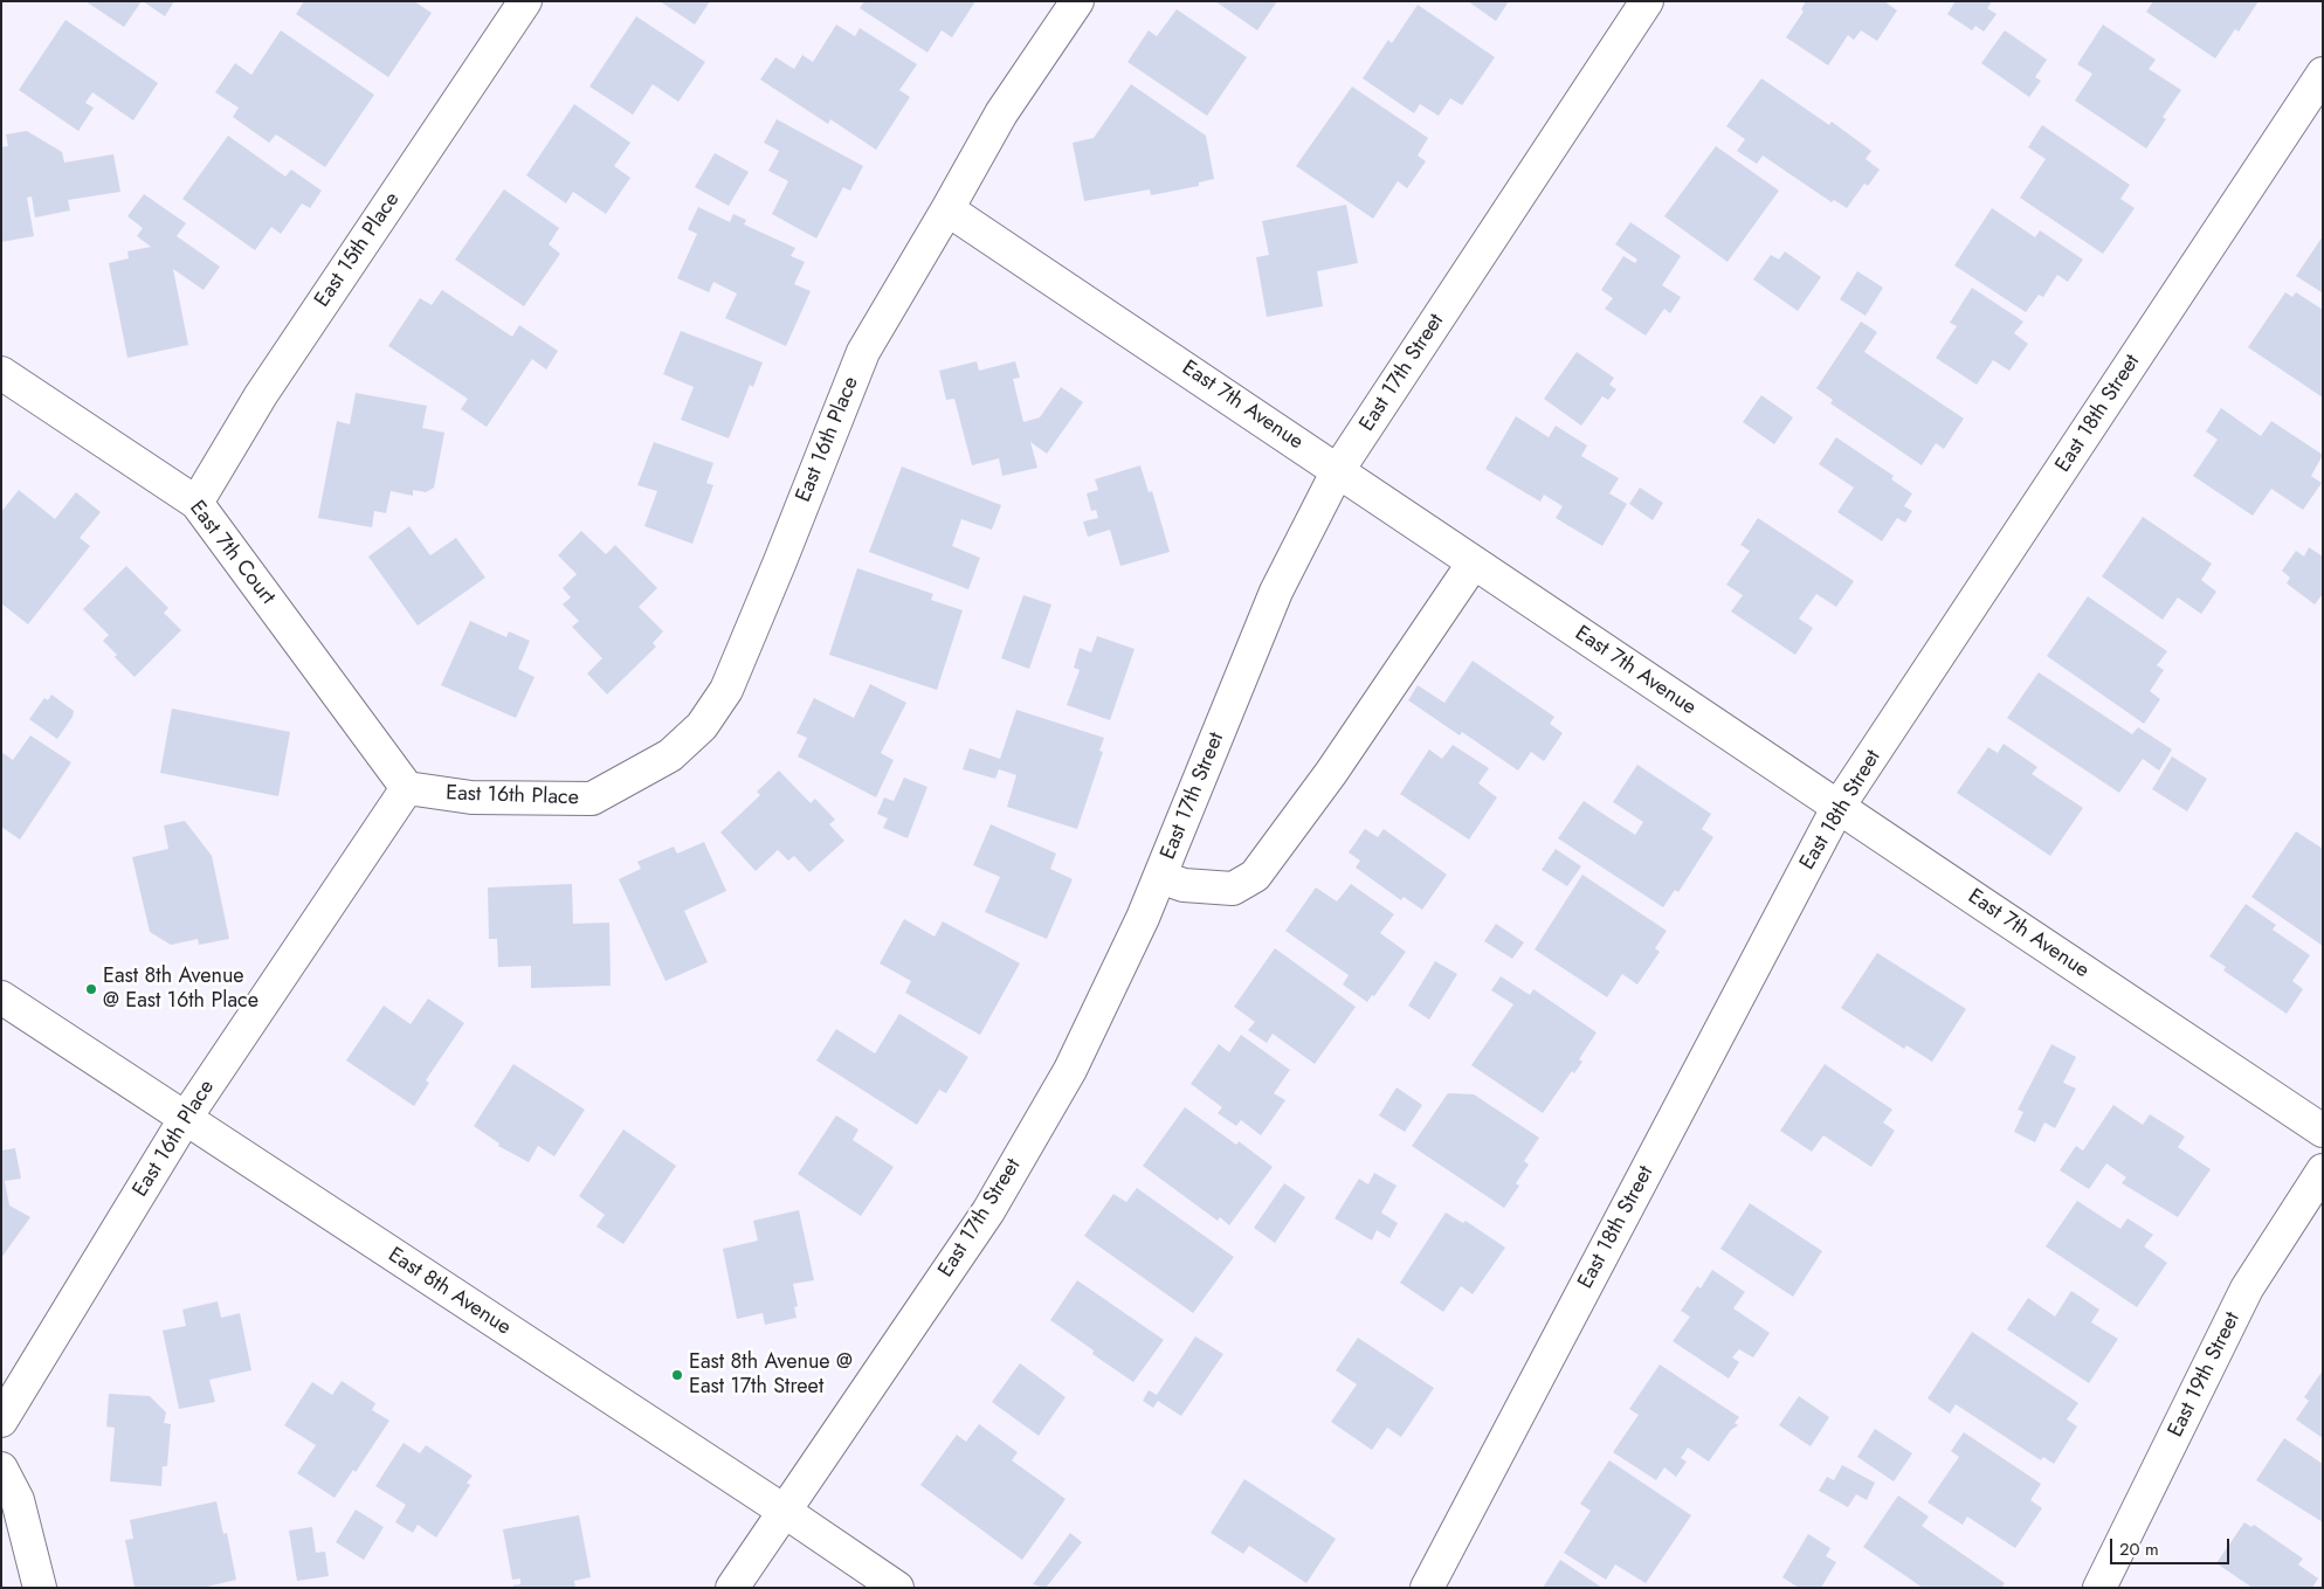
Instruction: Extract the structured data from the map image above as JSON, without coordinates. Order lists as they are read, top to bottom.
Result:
{
  "streets": {
    "street": [
      "East 15th Place",
      "East 17th Street",
      "East 7th Avenue",
      "East 18th Street",
      "East 16th Place",
      "East 7th Court",
      "East 8th Avenue",
      "East 19th Street"
    ]
  },
  "crossings": [
    ["East 15th Place", "East 7th Court"],
    ["East 17th Street", "East 7th Avenue"],
    ["East 17th Street", "East 8th Avenue"],
    ["East 7th Avenue", "East 18th Street"],
    ["East 7th Avenue", "East 16th Place"],
    ["East 16th Place", "East 7th Court"],
    ["East 16th Place", "East 8th Avenue"]
  ],
  "places": ["East 8th Avenue @ East 16th Place", "East 8th Avenue @ East 17th Street"],
  "scale_bar": "20 m"
}
